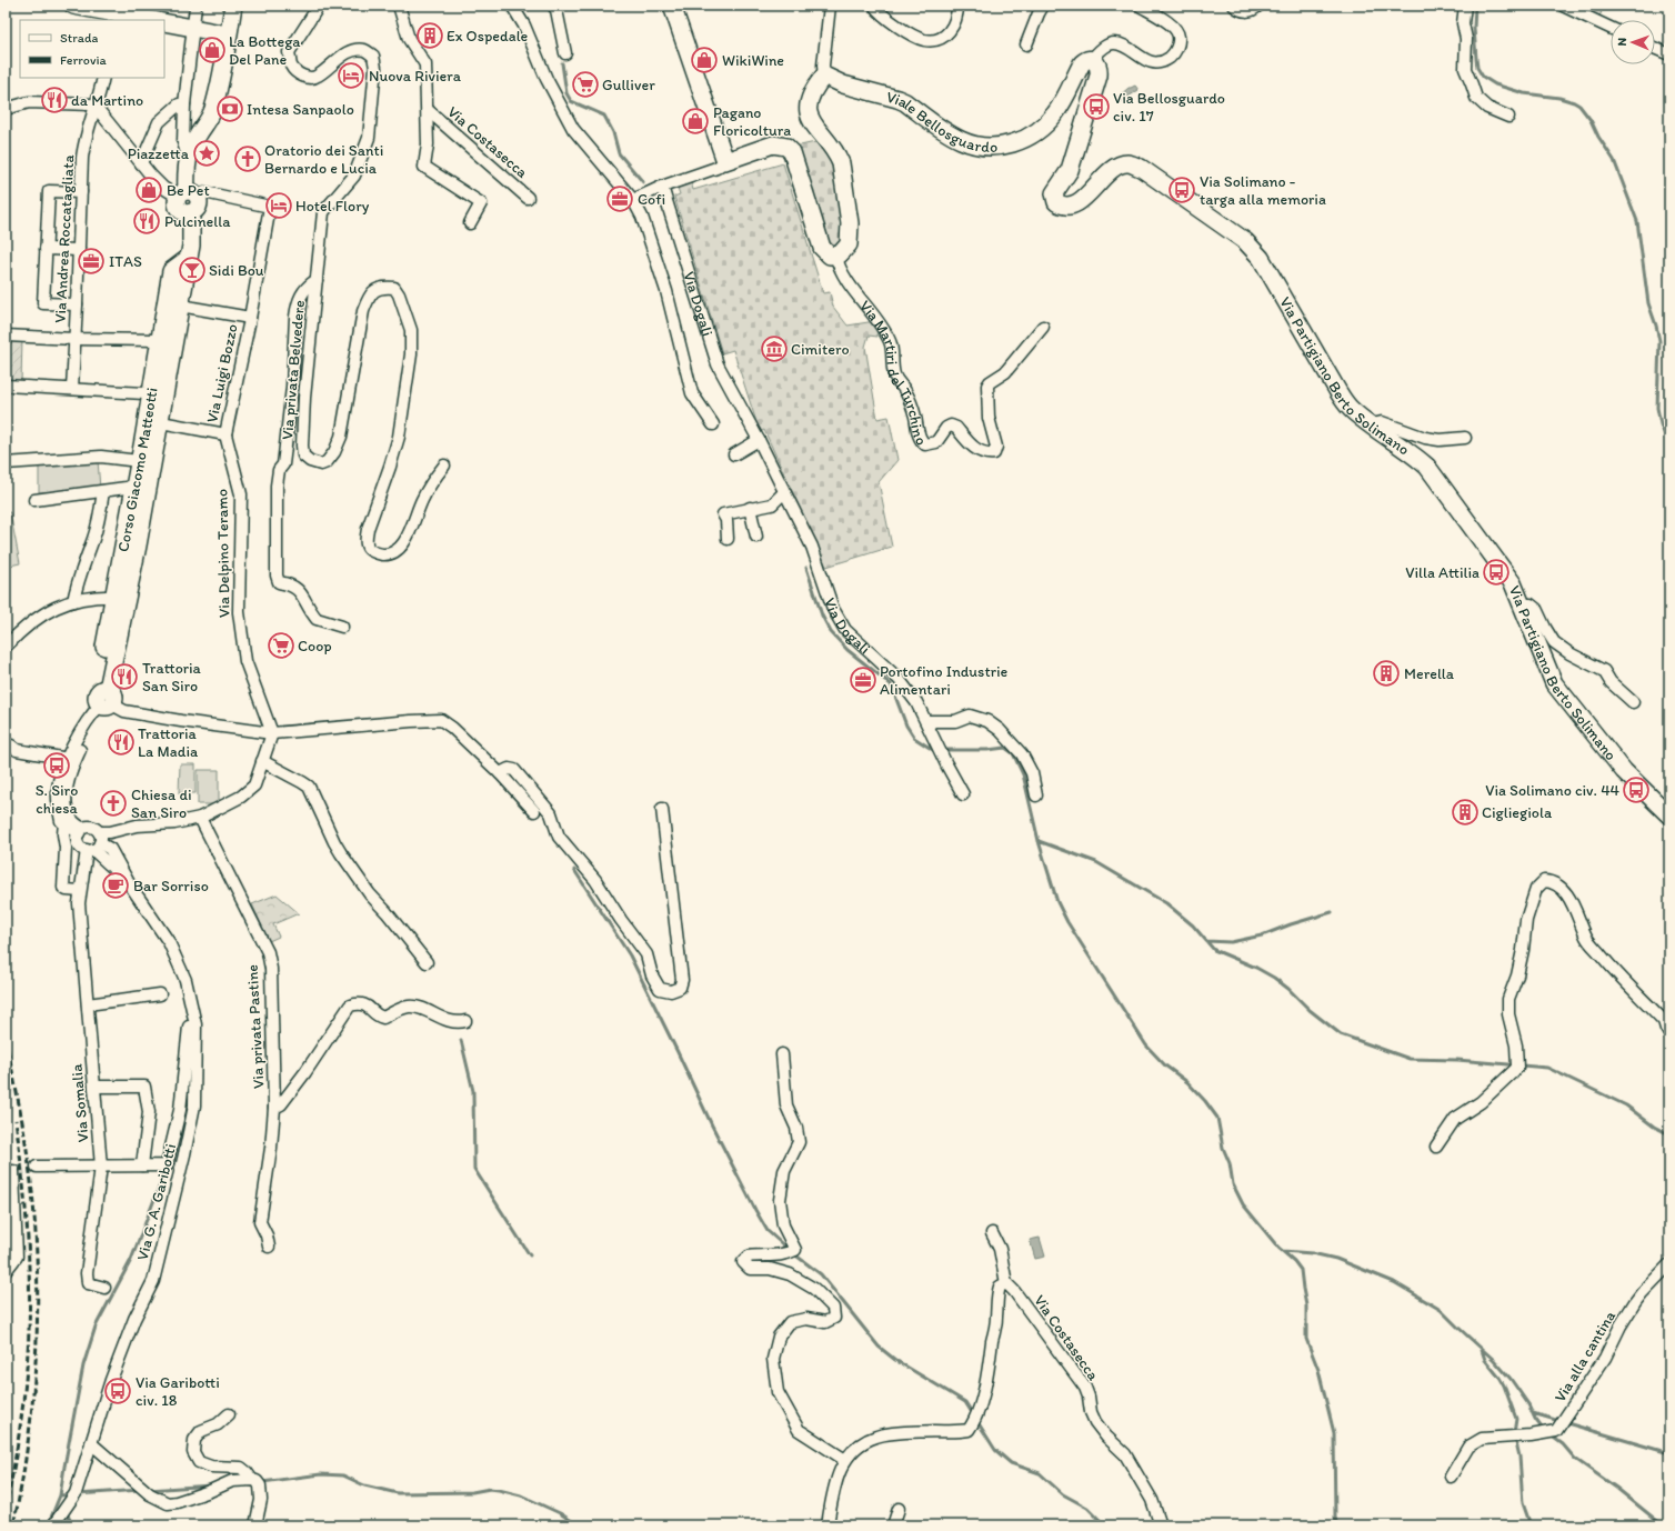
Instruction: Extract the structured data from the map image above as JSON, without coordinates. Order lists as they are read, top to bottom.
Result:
{
  "streets": {
    "street": [
      "Viale Bellosguardo",
      "Via Costasecca",
      "Via Andrea Roccatagliata",
      "Via Dogali",
      "Via privata Belvedere",
      "Via Martiri del Turchino",
      "Via Luigi Bozzo",
      "Via Partigiano Berto Solimano",
      "Corso Giacomo Matteotti",
      "Via Delpino Teramo",
      "Via privata Pastine",
      "Via Somalia",
      "Via G. A. Garibotti",
      "Via alla cantina"
    ]
  },
  "crossings": [
    ["Viale Bellosguardo", "Via Partigiano Berto Solimano"],
    ["Via Luigi Bozzo", "Corso Giacomo Matteotti"],
    ["Via Luigi Bozzo", "Via Delpino Teramo"],
    ["Via Somalia", "Via G. A. Garibotti"]
  ],
  "places": {
    "building": ["Ex Ospedale", "Merella", "Cigliegiola"],
    "shop": [
      "La Bottega Del Pane",
      "WikiWine",
      "Pagano Floricoltura",
      "Be Pet"
    ],
    "hotel": ["Nuova Riviera", "Hotel Flory"],
    "supermarket": ["Gulliver", "Coop"],
    "restaurant": [
      "da Martino",
      "Pulcinella",
      "Trattoria San Siro",
      "Trattoria La Madia"
    ],
    "bus stop": [
      "Via Bellosguardo civ. 17",
      "Via Solimano - targa alla memoria",
      "Villa Attilia",
      "S. Siro chiesa",
      "Via Solimano civ. 44",
      "Via Garibotti civ. 18"
    ],
    "bank": ["Intesa Sanpaolo"],
    "place": ["Piazzetta"],
    "church": ["Oratorio dei Santi Bernardo e Lucia", "Chiesa di San Siro"],
    "office": ["Cofi", "ITAS", "Portofino Industrie Alimentari"],
    "bar": ["Sidi Bou"],
    "museum": ["Cimitero"],
    "cafe": ["Bar Sorriso"]
  },
  "legend": ["Strada", "Ferrovia"],
  "north": "left"
}
